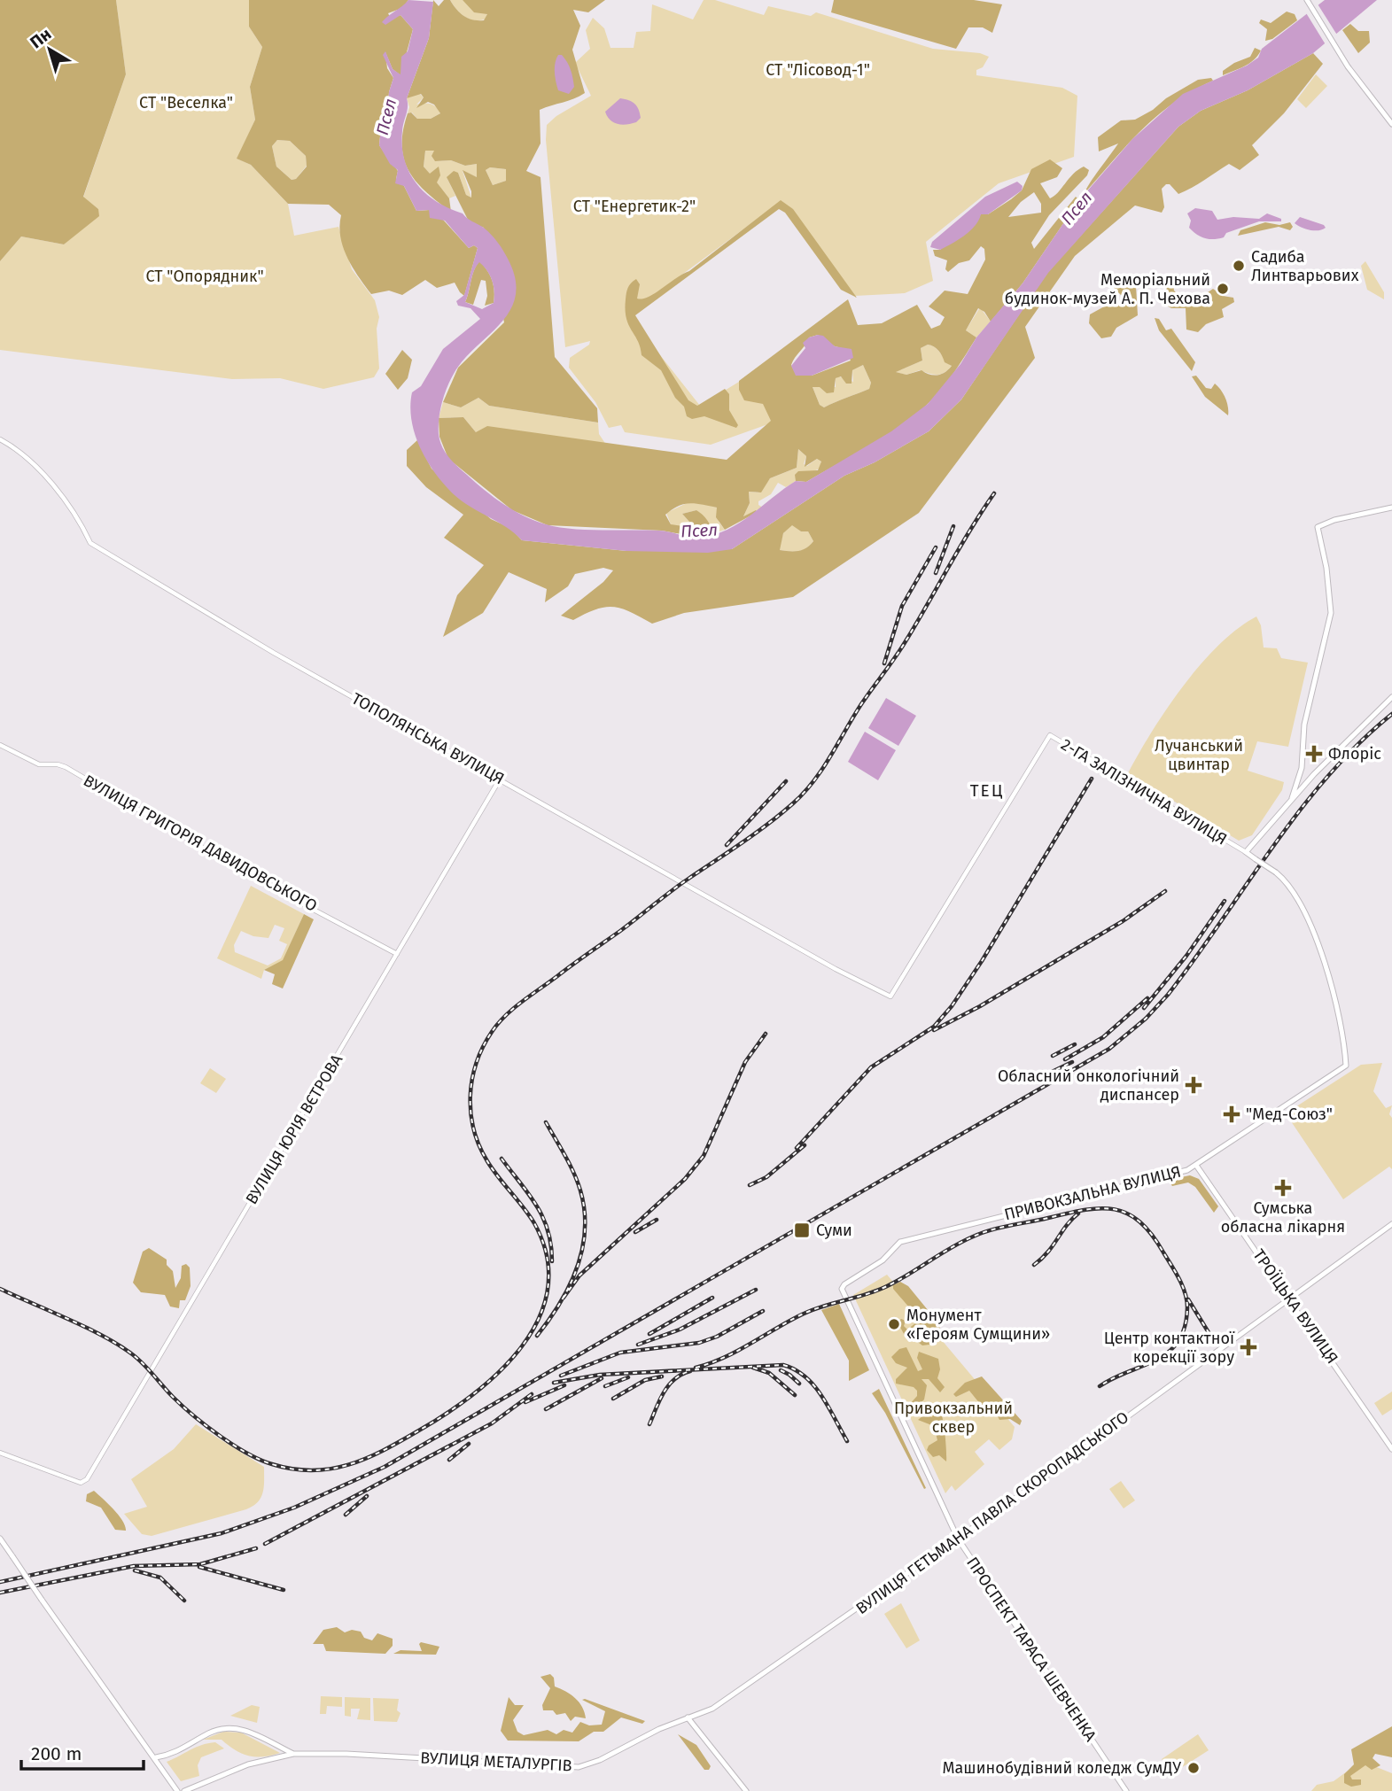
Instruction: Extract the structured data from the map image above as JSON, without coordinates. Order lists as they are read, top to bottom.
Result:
{
  "streets": {
    "main road": [
      "ПРИВОКЗАЛЬНА ВУЛИЦЯ",
      "ТРОЇЦЬКА ВУЛИЦЯ",
      "ВУЛИЦЯ ГЕТЬМАНА ПАВЛА СКОРОПАДСЬКОГО",
      "ПРОСПЕКТ ТАРАСА ШЕВЧЕНКА",
      "ВУЛИЦЯ МЕТАЛУРГІВ"
    ],
    "street": [
      "ТОПОЛЯНСЬКА ВУЛИЦЯ",
      "2-ГА ЗАЛІЗНИЧНА ВУЛИЦЯ",
      "ВУЛИЦЯ ГРИГОРІЯ ДАВИДОВСЬКОГО",
      "ВУЛИЦЯ ЮРІЯ ВЄТРОВА"
    ]
  },
  "crossings": [
    ["ТОПОЛЯНСЬКА ВУЛИЦЯ", "2-ГА ЗАЛІЗНИЧНА ВУЛИЦЯ"],
    ["ТОПОЛЯНСЬКА ВУЛИЦЯ", "ВУЛИЦЯ ЮРІЯ ВЄТРОВА"],
    ["2-ГА ЗАЛІЗНИЧНА ВУЛИЦЯ", "ПРИВОКЗАЛЬНА ВУЛИЦЯ"],
    ["ВУЛИЦЯ ГРИГОРІЯ ДАВИДОВСЬКОГО", "ВУЛИЦЯ ЮРІЯ ВЄТРОВА"],
    ["ПРИВОКЗАЛЬНА ВУЛИЦЯ", "ТРОЇЦЬКА ВУЛИЦЯ"],
    ["ПРИВОКЗАЛЬНА ВУЛИЦЯ", "ПРОСПЕКТ ТАРАСА ШЕВЧЕНКА"],
    ["ТРОЇЦЬКА ВУЛИЦЯ", "ВУЛИЦЯ ГЕТЬМАНА ПАВЛА СКОРОПАДСЬКОГО"],
    ["ВУЛИЦЯ ГЕТЬМАНА ПАВЛА СКОРОПАДСЬКОГО", "ПРОСПЕКТ ТАРАСА ШЕВЧЕНКА"],
    ["ВУЛИЦЯ ГЕТЬМАНА ПАВЛА СКОРОПАДСЬКОГО", "ВУЛИЦЯ МЕТАЛУРГІВ"]
  ],
  "districts": ["ТЕЦ"],
  "water": ["Псел"],
  "parks": [
    "СТ \"Лісовод-1\"",
    "СТ \"Веселка\"",
    "СТ \"Енергетик-2\"",
    "СТ \"Опорядник\"",
    "Лучанський цвинтар",
    "Привокзальний сквер"
  ],
  "places": {
    "other": [
      "Садиба Линтварьових",
      "Меморіальний будинок-музей А. П. Чехова",
      "Монумент «Героям Сумщини»",
      "Машинобудівний коледж СумДУ"
    ],
    "health": [
      "Флоріс",
      "Обласний онкологічний диспансер",
      "\"Мед-Союз\"",
      "Сумська обласна лікарня",
      "Центр контактної корекції зору"
    ],
    "transit": ["Суми"]
  },
  "scale_bar": "200 m",
  "north": "top left"
}
